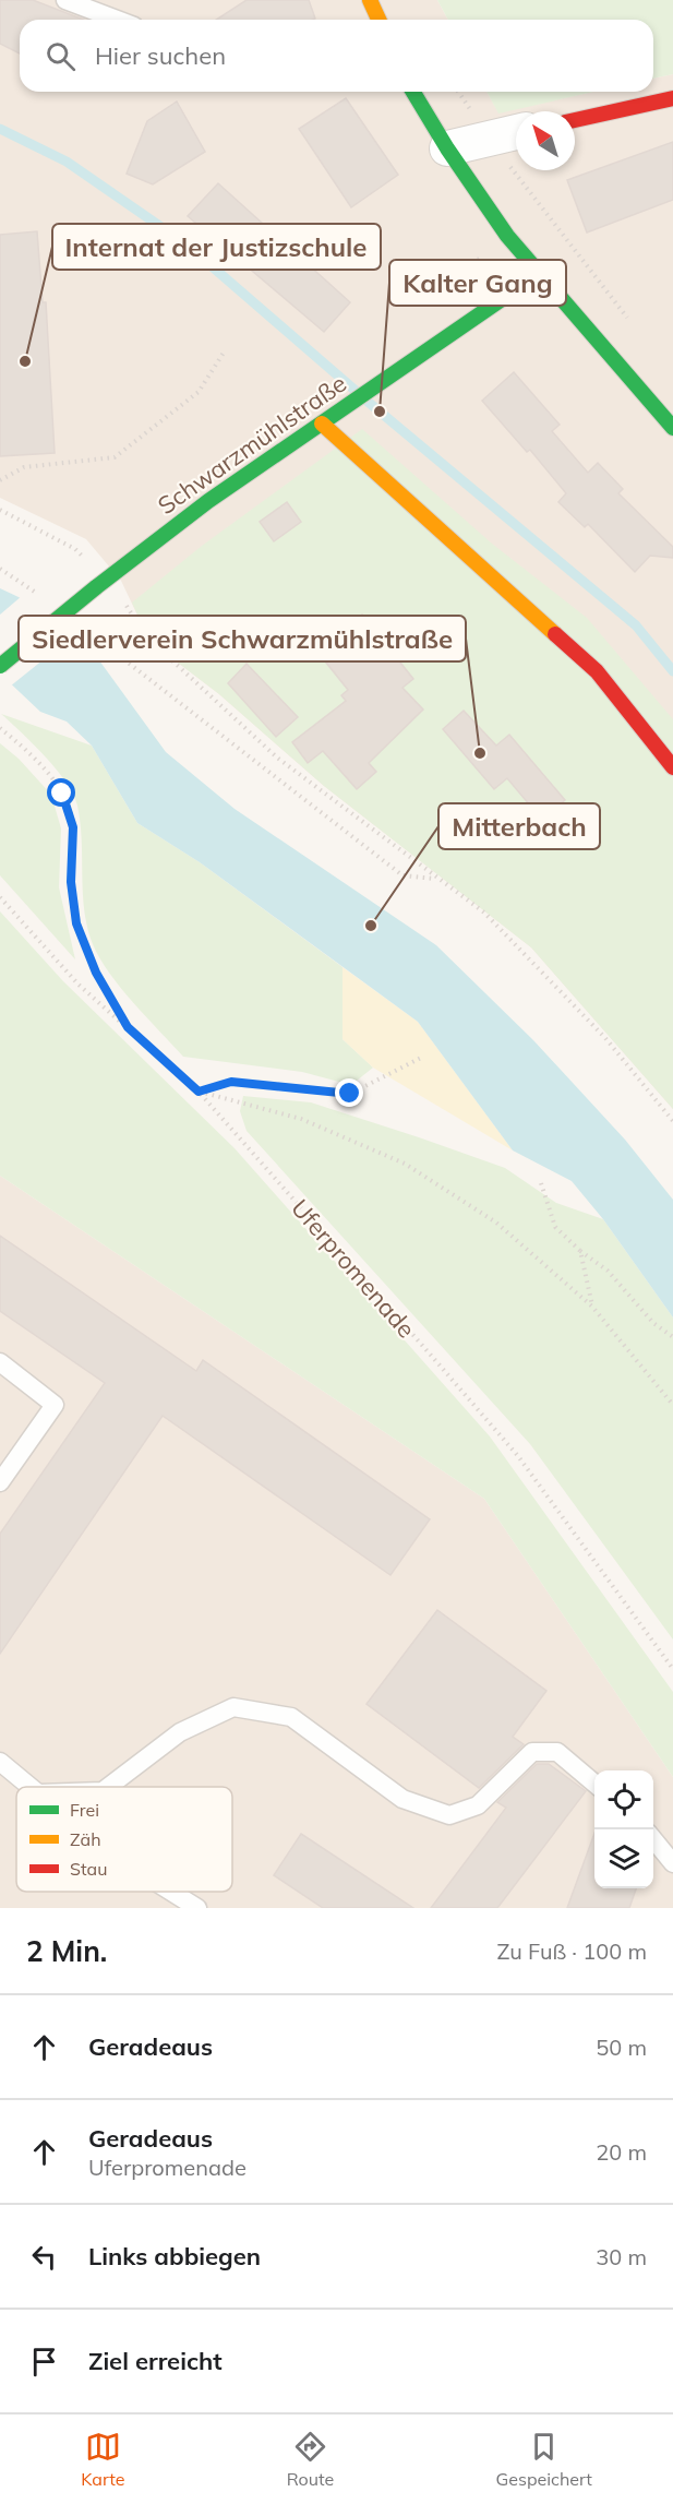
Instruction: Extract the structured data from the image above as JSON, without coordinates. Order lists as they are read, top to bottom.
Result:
{
  "streets": {
    "street": ["Schwarzmühlstraße"],
    "path": ["Uferpromenade"]
  },
  "places": [
    "Internat der Justizschule",
    "Kalter Gang",
    "Siedlerverein Schwarzmühlstraße",
    "Mitterbach"
  ],
  "legend": ["Frei", "Zäh", "Stau"],
  "north": "top left",
  "page": {
    "search": "Hier suchen",
    "heading": ["2 Min.", "Zu Fuß · 100 m"],
    "list": [
      ["Geradeaus", "50 m"],
      ["Geradeaus", "Uferpromenade", "20 m"],
      ["Links abbiegen", "30 m"],
      "Ziel erreicht"
    ],
    "nav": ["Karte", "Route", "Gespeichert"]
  }
}
